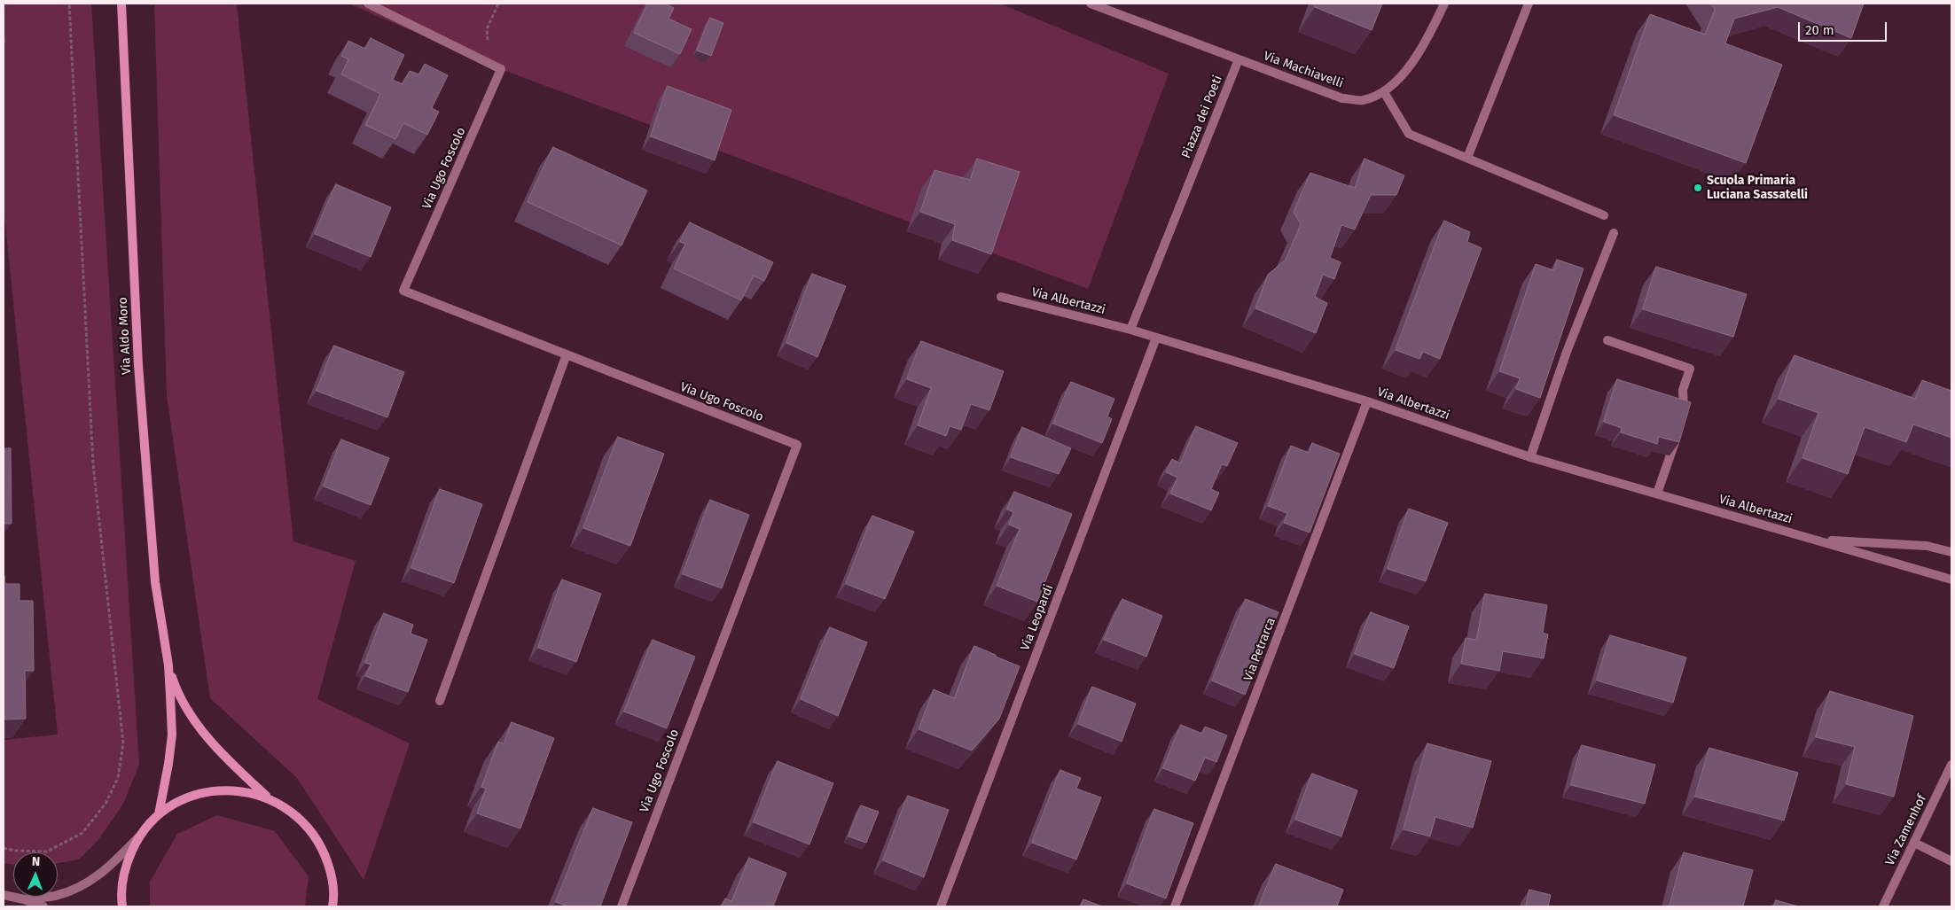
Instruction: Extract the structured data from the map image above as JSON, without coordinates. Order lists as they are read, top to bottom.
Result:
{
  "streets": {
    "main road": ["Via Aldo Moro"],
    "street": [
      "Via Machiavelli",
      "Piazza dei Poeti",
      "Via Ugo Foscolo",
      "Via Albertazzi",
      "Via Leopardi",
      "Via Petrarca",
      "Via Zamenhof"
    ]
  },
  "crossings": [
    ["Via Machiavelli", "Piazza dei Poeti"],
    ["Piazza dei Poeti", "Via Albertazzi"],
    ["Via Albertazzi", "Via Leopardi"],
    ["Via Albertazzi", "Via Petrarca"]
  ],
  "places": ["Scuola Primaria Luciana Sassatelli"],
  "scale_bar": "20 m",
  "north": "top"
}
